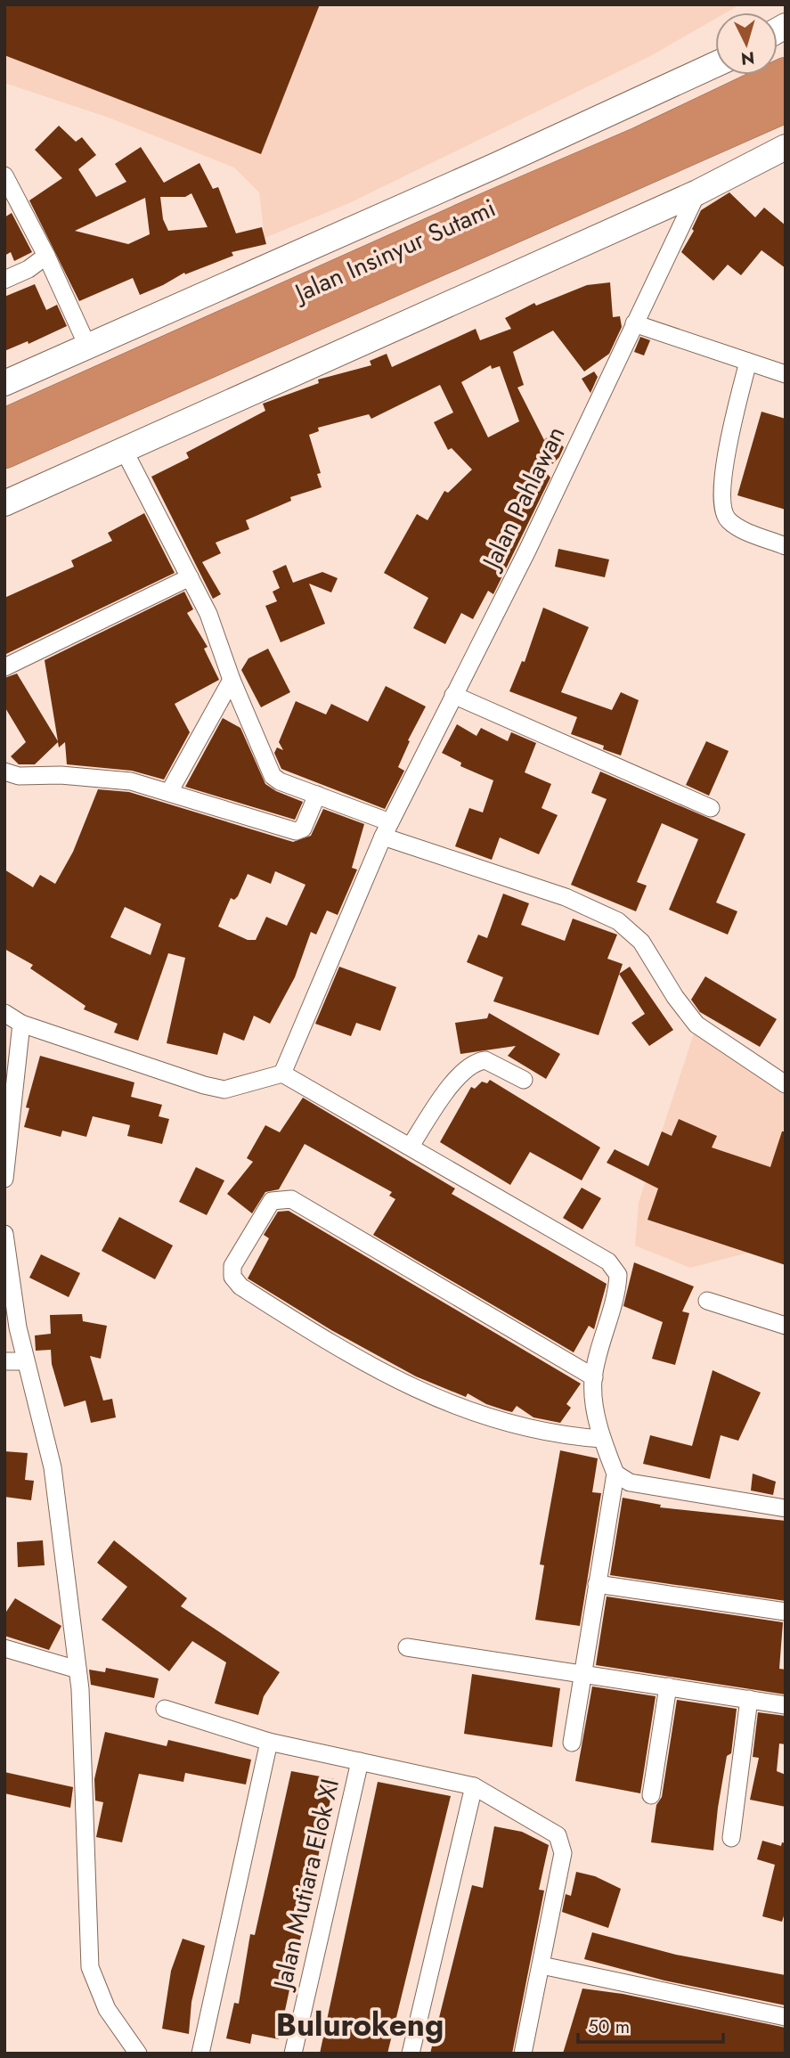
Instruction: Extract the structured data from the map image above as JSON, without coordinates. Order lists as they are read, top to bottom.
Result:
{
  "streets": {
    "highway": ["Jalan Insinyur Sutami"],
    "street": ["Jalan Pahlawan", "Jalan Mutiara Elok XI"]
  },
  "districts": ["Bulurokeng"],
  "scale_bar": "50 m",
  "north": "bottom"
}
